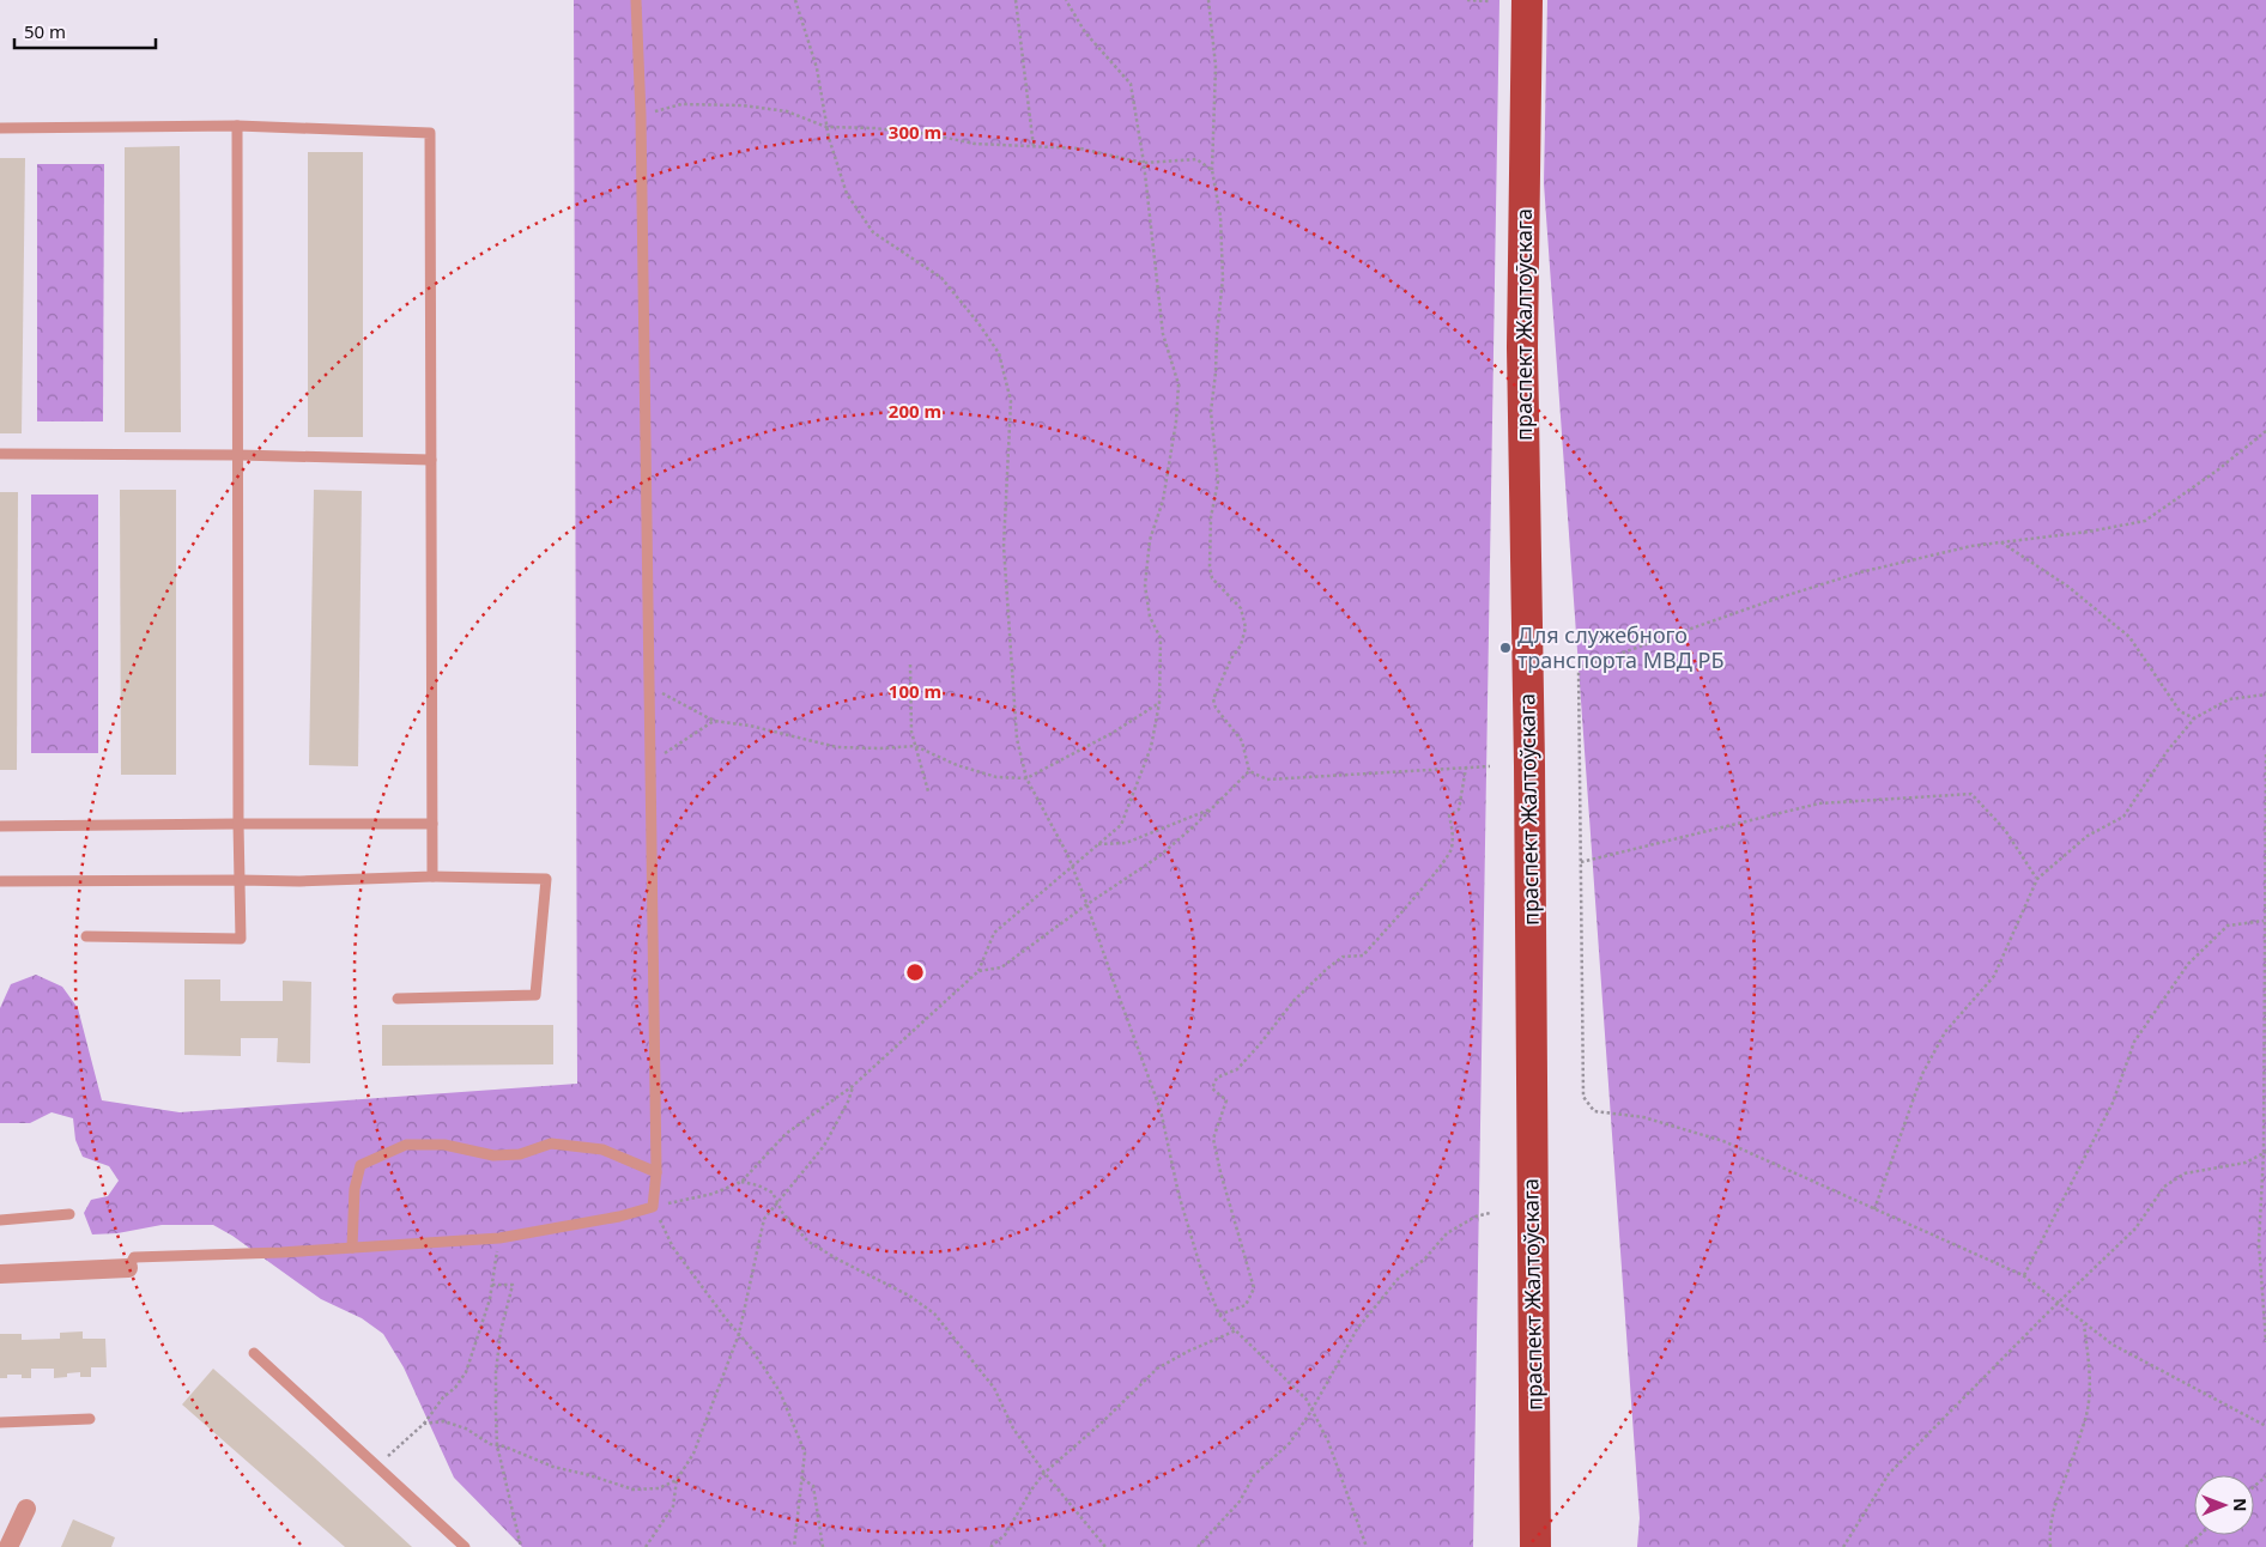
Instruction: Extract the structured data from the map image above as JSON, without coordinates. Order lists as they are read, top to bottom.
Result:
{
  "streets": {
    "main road": ["праспект Жалтоўскага"]
  },
  "places": ["Для служебного транспорта МВД РБ"],
  "scale_bar": "50 m",
  "north": "right",
  "rings": ["300 m", "200 m", "100 m"]
}
